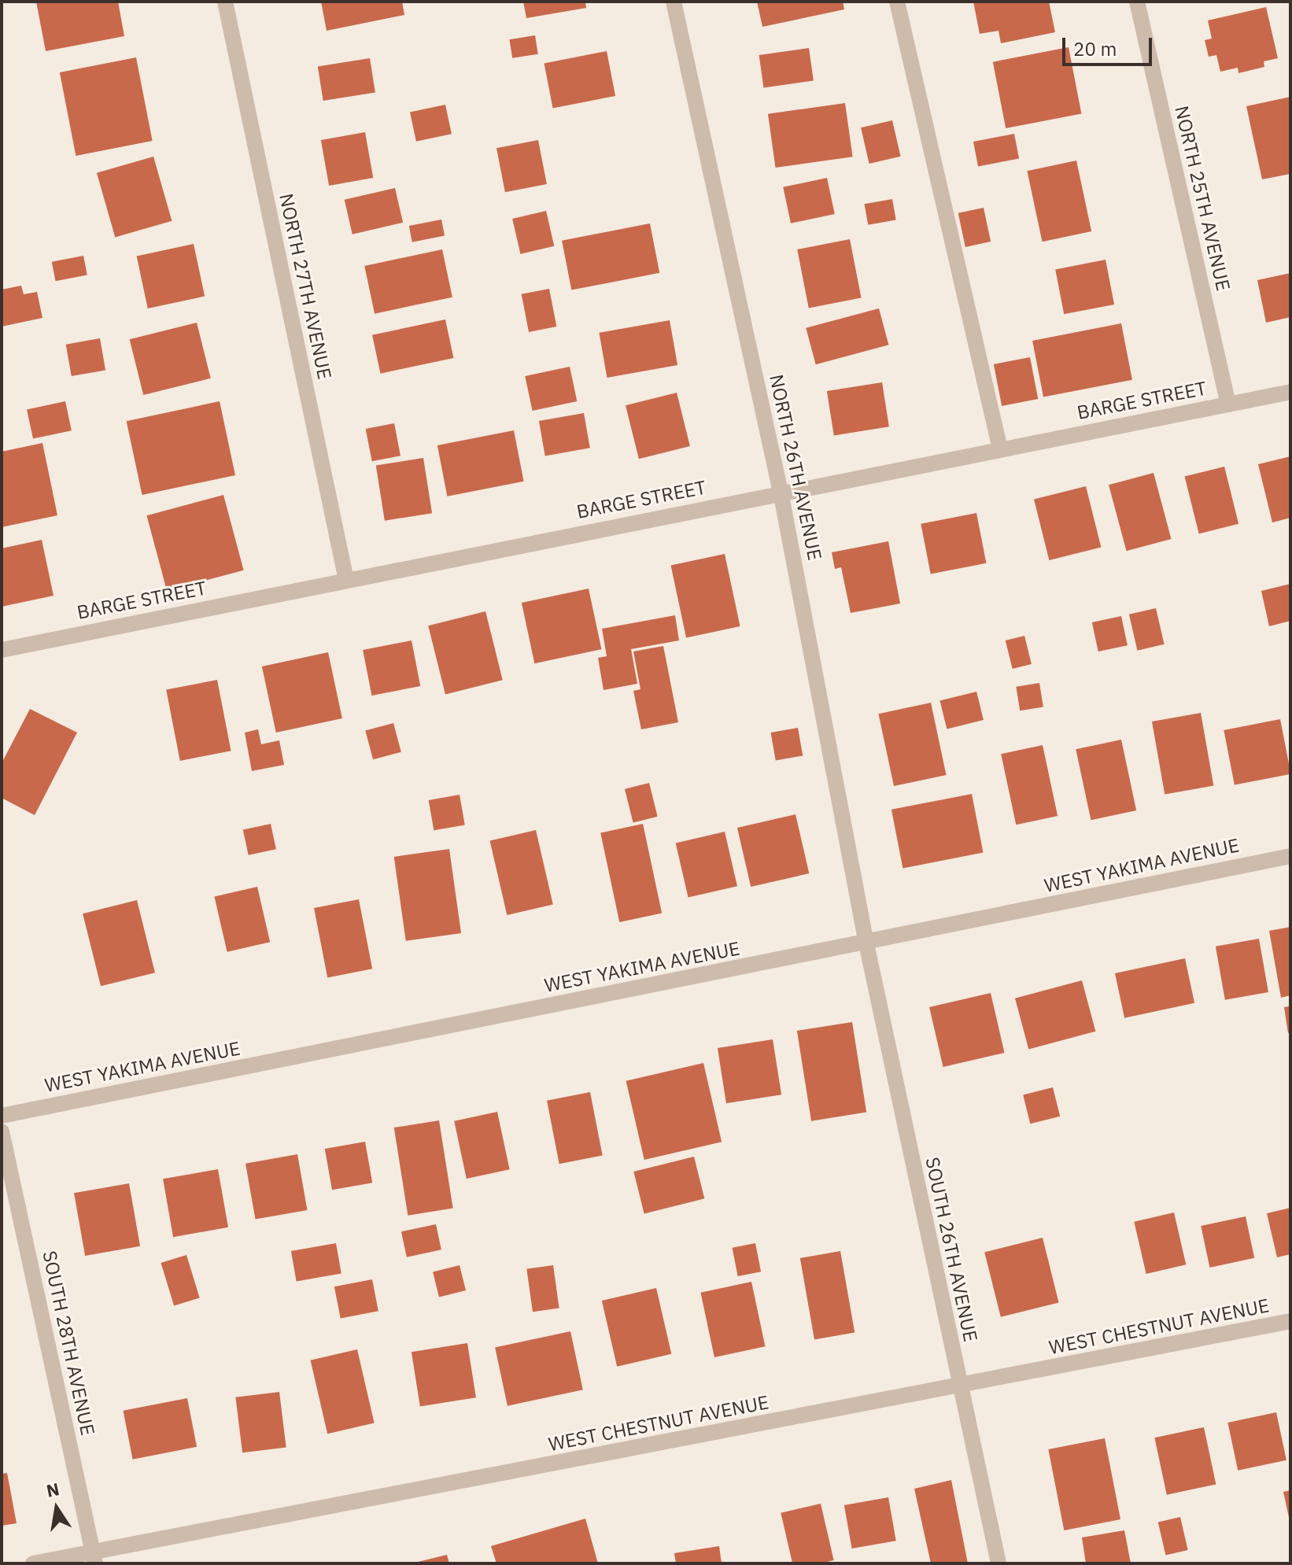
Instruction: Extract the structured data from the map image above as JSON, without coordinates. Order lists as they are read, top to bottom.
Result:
{
  "streets": {
    "street": [
      "NORTH 25TH AVENUE",
      "NORTH 27TH AVENUE",
      "BARGE STREET",
      "NORTH 26TH AVENUE",
      "WEST YAKIMA AVENUE",
      "SOUTH 26TH AVENUE",
      "WEST CHESTNUT AVENUE",
      "SOUTH 28TH AVENUE"
    ]
  },
  "crossings": [
    ["NORTH 25TH AVENUE", "BARGE STREET"],
    ["NORTH 27TH AVENUE", "BARGE STREET"],
    ["BARGE STREET", "NORTH 26TH AVENUE"],
    ["NORTH 26TH AVENUE", "WEST YAKIMA AVENUE"],
    ["NORTH 26TH AVENUE", "SOUTH 26TH AVENUE"],
    ["WEST YAKIMA AVENUE", "SOUTH 26TH AVENUE"],
    ["SOUTH 26TH AVENUE", "WEST CHESTNUT AVENUE"],
    ["WEST CHESTNUT AVENUE", "SOUTH 28TH AVENUE"]
  ],
  "scale_bar": "20 m",
  "north": "top"
}
